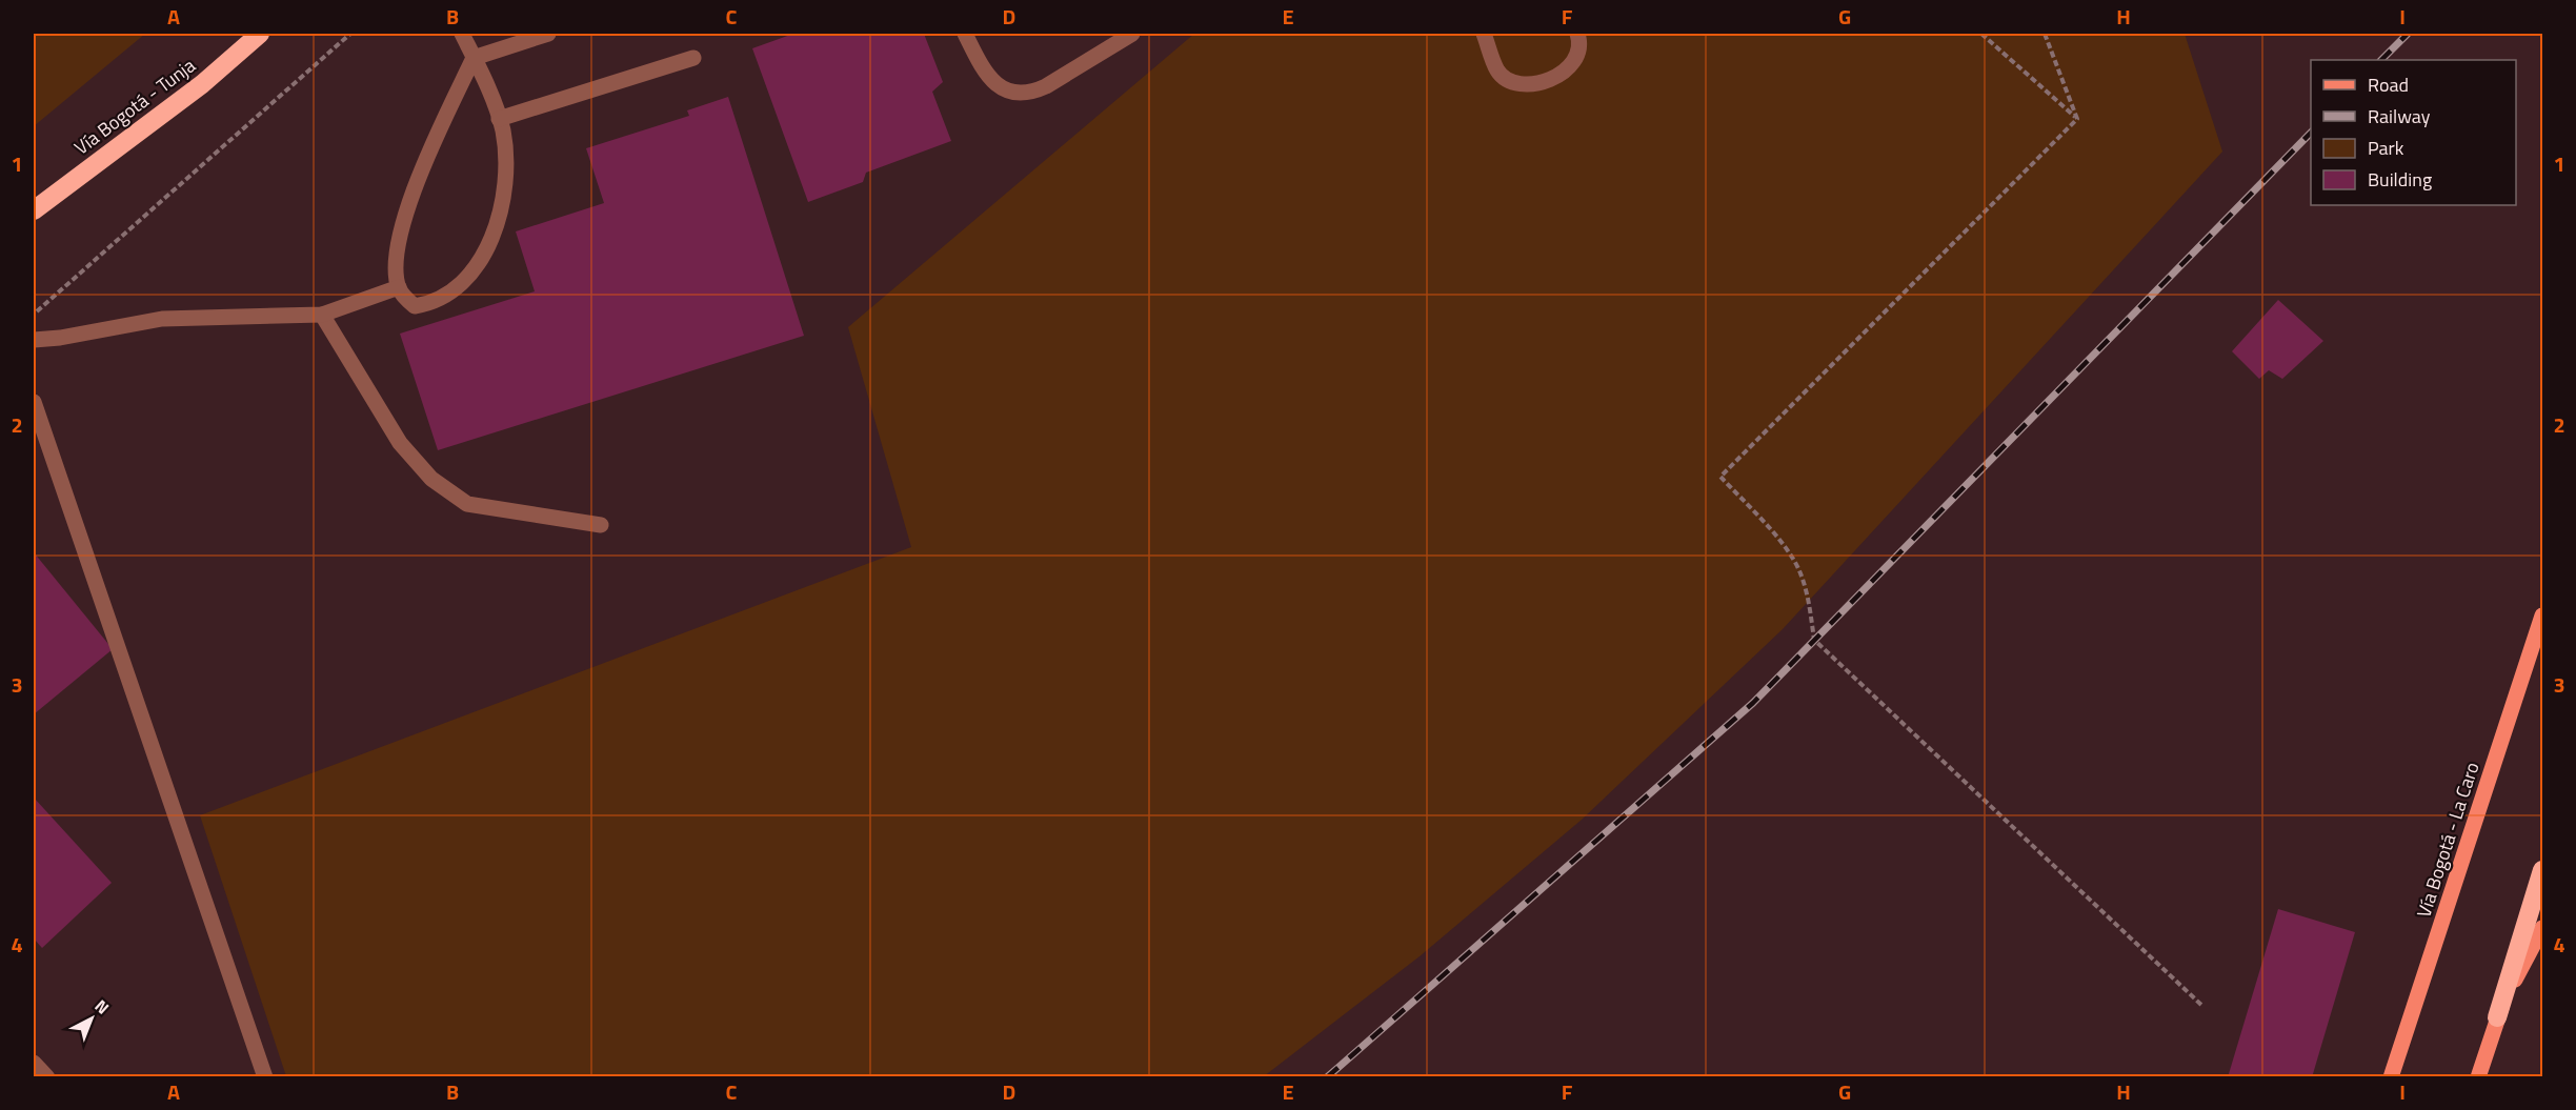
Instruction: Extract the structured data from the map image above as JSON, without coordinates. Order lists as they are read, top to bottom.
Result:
{
  "streets": {
    "highway": ["Vía Bogotá - Tunja"],
    "main road": ["Vía Bogotá - La Caro"]
  },
  "legend": [
    "Road",
    "Railway",
    "Park",
    "Building"
  ],
  "north": "top right",
  "grid": {
    "columns": [
      "A",
      "B",
      "C",
      "D",
      "E",
      "F",
      "G",
      "H",
      "I"
    ],
    "rows": [
      "1",
      "2",
      "3",
      "4"
    ]
  }
}
